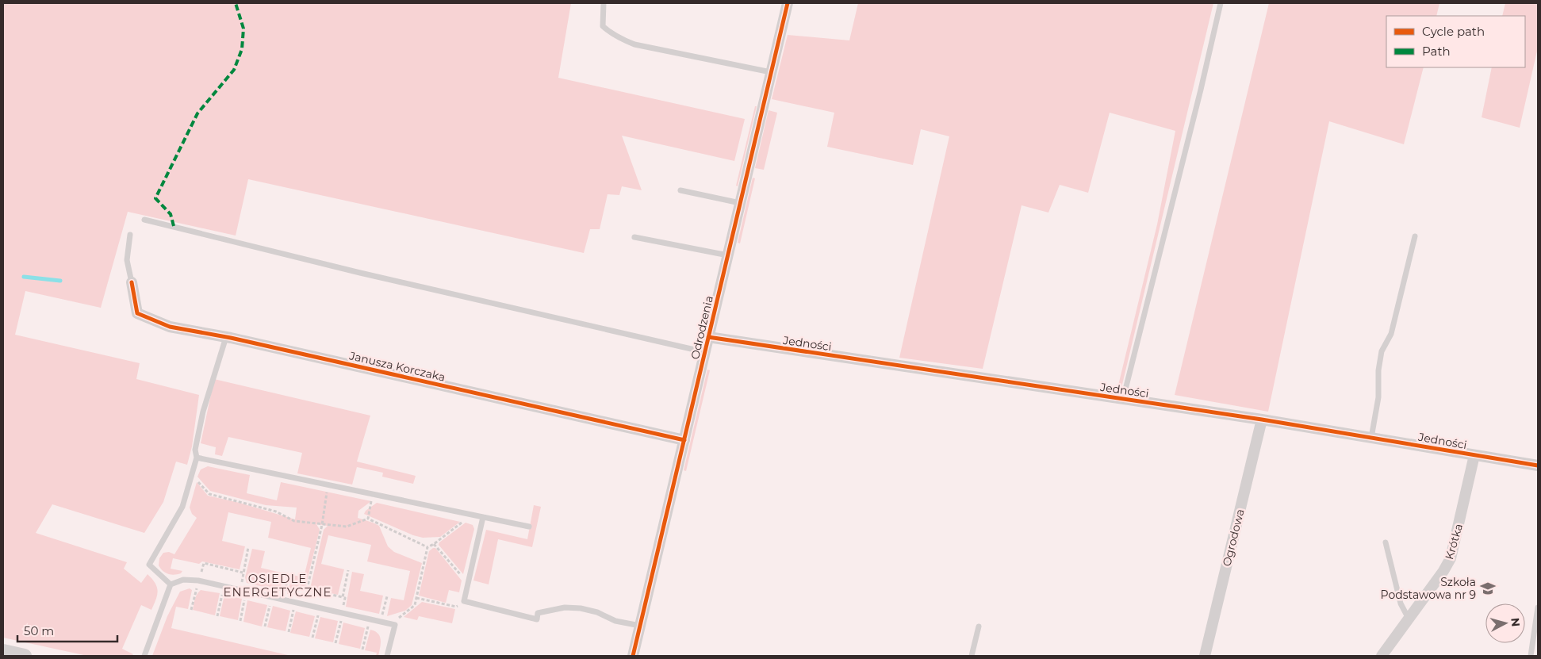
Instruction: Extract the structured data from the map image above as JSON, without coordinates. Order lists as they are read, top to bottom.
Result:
{
  "streets": {
    "street": [
      "Odrodzenia",
      "Jedności",
      "Janusza Korczaka",
      "Ogrodowa",
      "Krótka"
    ]
  },
  "crossings": [
    ["Odrodzenia", "Jedności"],
    ["Odrodzenia", "Janusza Korczaka"],
    ["Jedności", "Ogrodowa"],
    ["Jedności", "Krótka"]
  ],
  "districts": ["OSIEDLE ENERGETYCZNE"],
  "places": {
    "school or university": ["Szkoła Podstawowa nr 9"]
  },
  "legend": ["Cycle path", "Path"],
  "scale_bar": "50 m",
  "north": "right"
}
